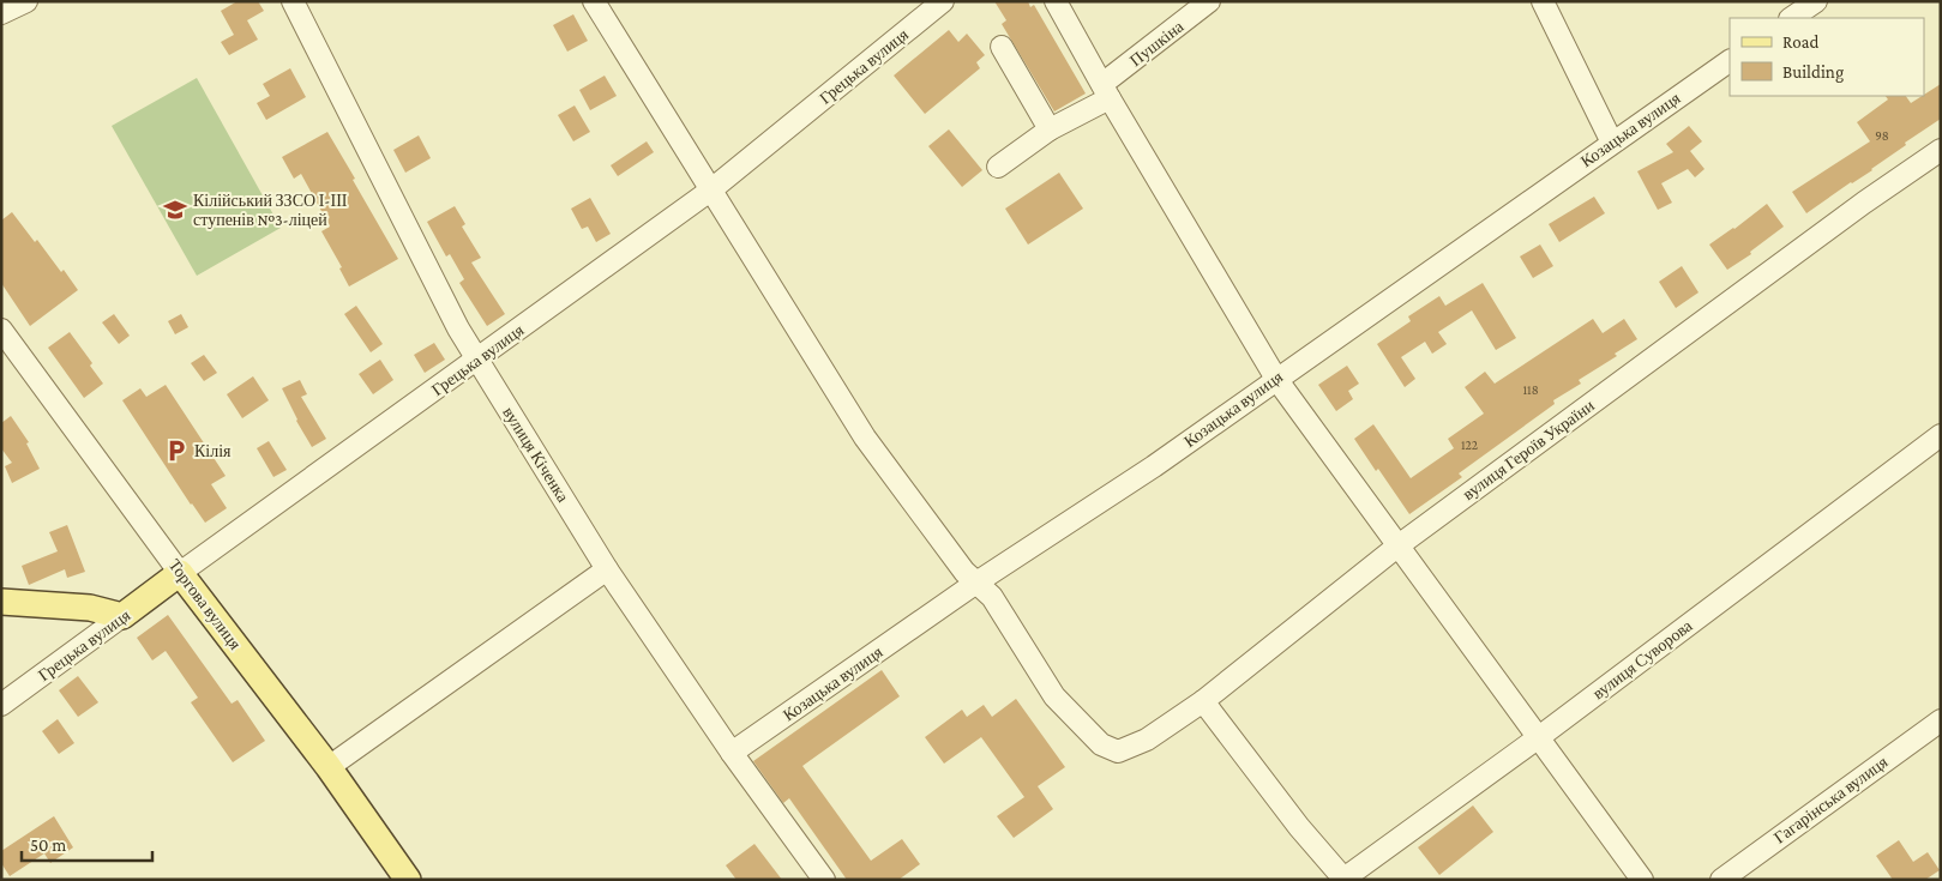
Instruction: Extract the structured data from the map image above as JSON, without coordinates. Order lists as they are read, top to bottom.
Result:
{
  "streets": {
    "main road": ["Грецька вулиця", "Торгова вулиця"],
    "street": [
      "Пушкіна",
      "Козацька вулиця",
      "вулиця Героїв України",
      "вулиця Кіченка",
      "вулиця Суворова",
      "Гагарінська вулиця"
    ]
  },
  "crossings": [
    ["Грецька вулиця", "вулиця Кіченка"],
    ["Грецька вулиця", "Торгова вулиця"],
    ["Козацька вулиця", "вулиця Героїв України"],
    ["Козацька вулиця", "вулиця Кіченка"]
  ],
  "places": {
    "school or university": ["Кілійський ЗЗСО І-ІІІ ступенів №3-ліцей"],
    "parking": ["Кілія"]
  },
  "house_numbers": ["98", "118", "122"],
  "legend": ["Road", "Building"],
  "scale_bar": "50 m"
}
